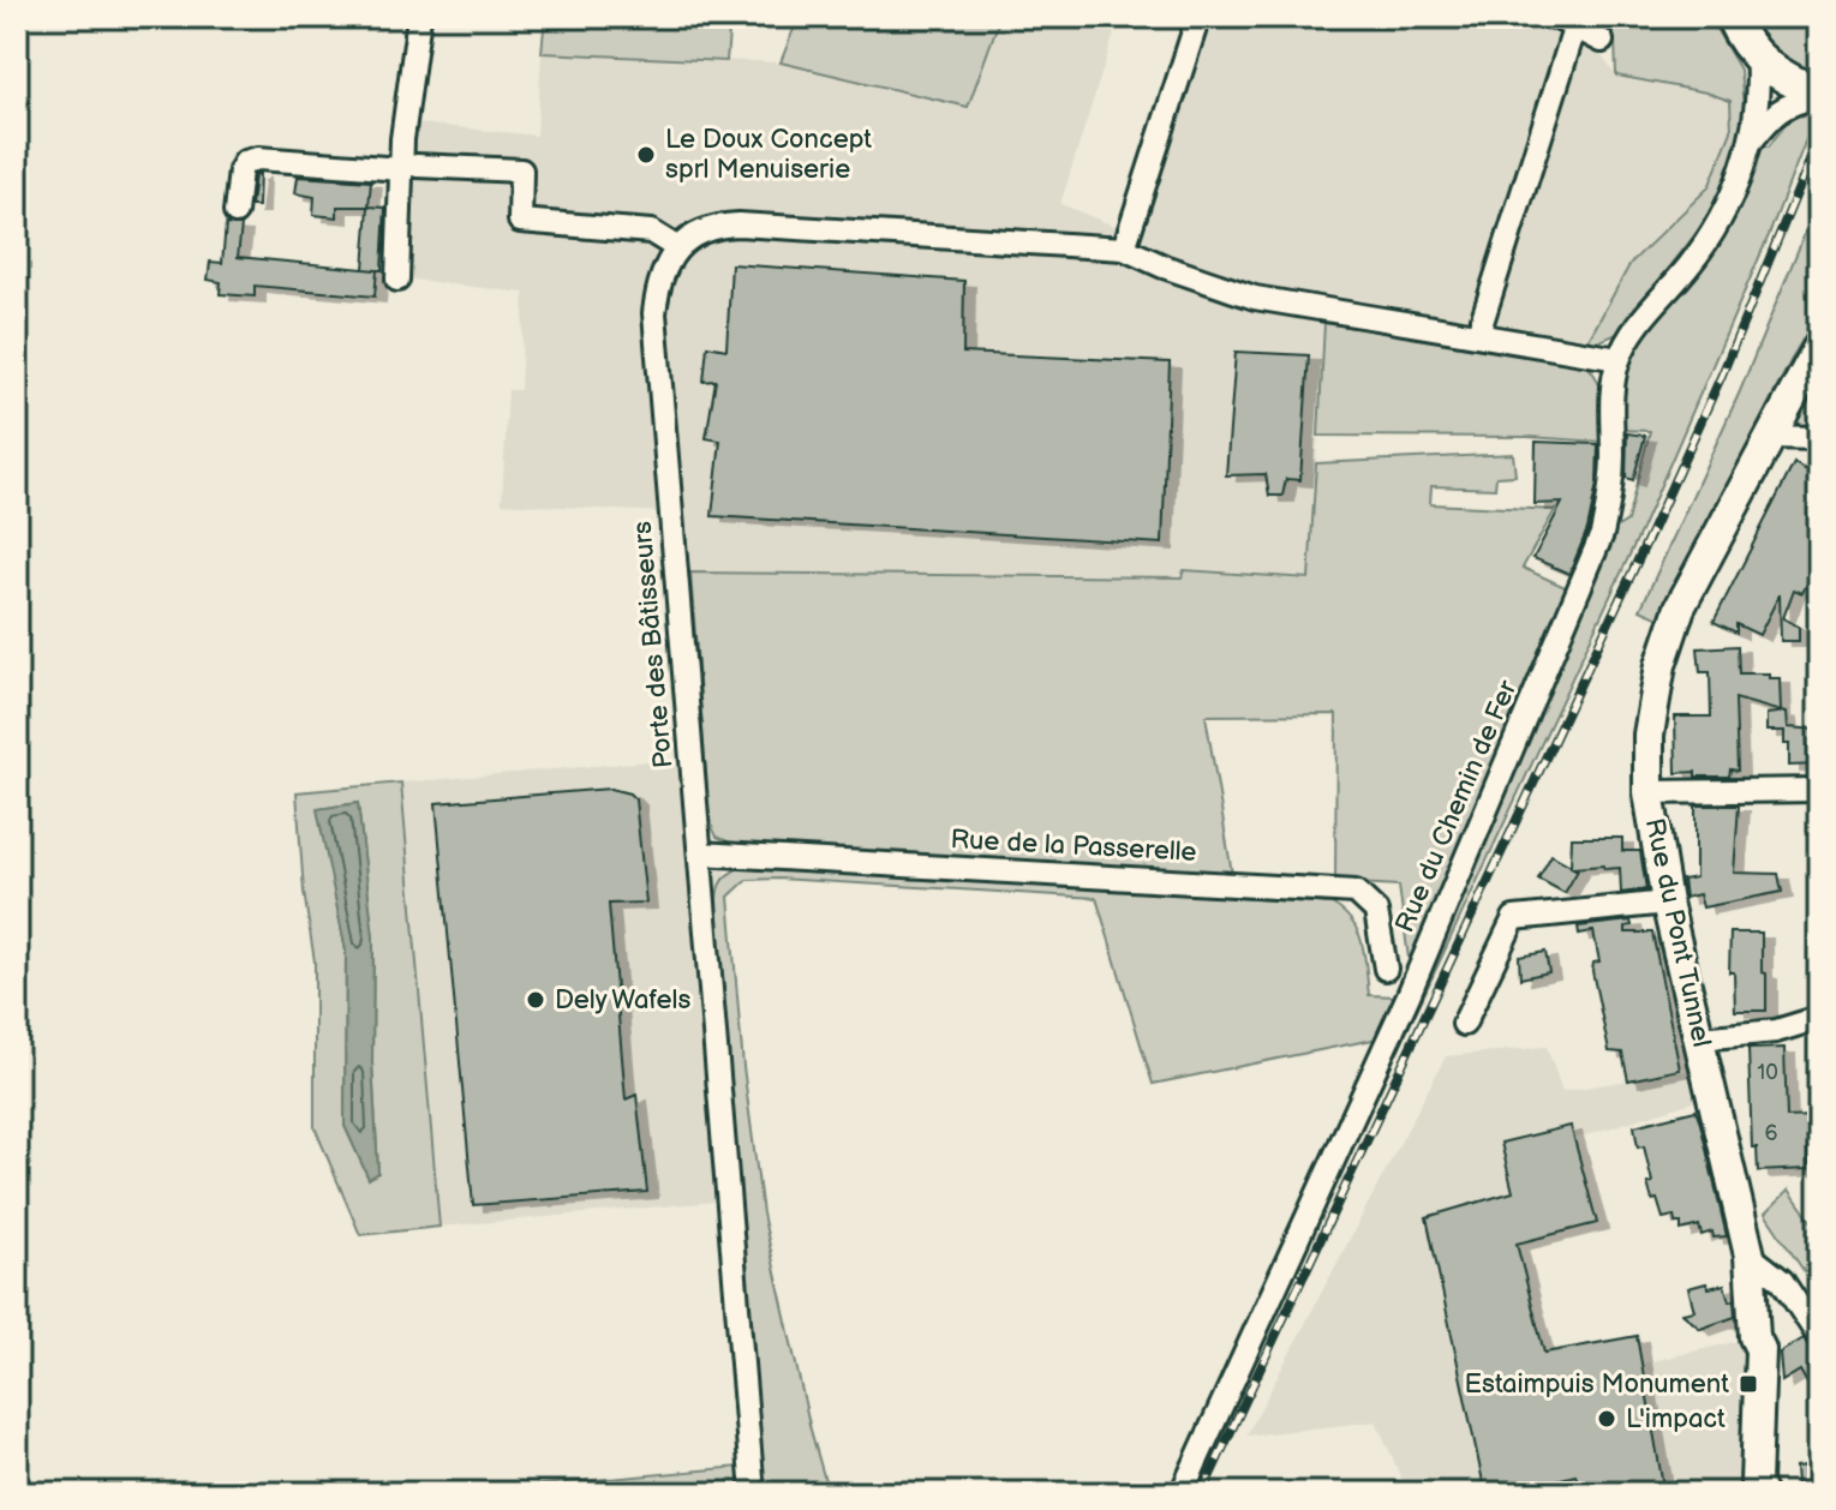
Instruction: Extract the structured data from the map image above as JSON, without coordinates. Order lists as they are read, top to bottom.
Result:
{
  "streets": {
    "main road": ["Rue du Pont Tunnel"],
    "street": ["Porte des Bâtisseurs", "Rue du Chemin de Fer", "Rue de la Passerelle"]
  },
  "crossings": [
    ["Porte des Bâtisseurs", "Rue de la Passerelle"]
  ],
  "places": {
    "other": ["Le Doux Concept sprl Menuiserie", "Dely Wafels", "L'impact"],
    "transit": ["Estaimpuis Monument"]
  },
  "house_numbers": ["10", "6"]
}
